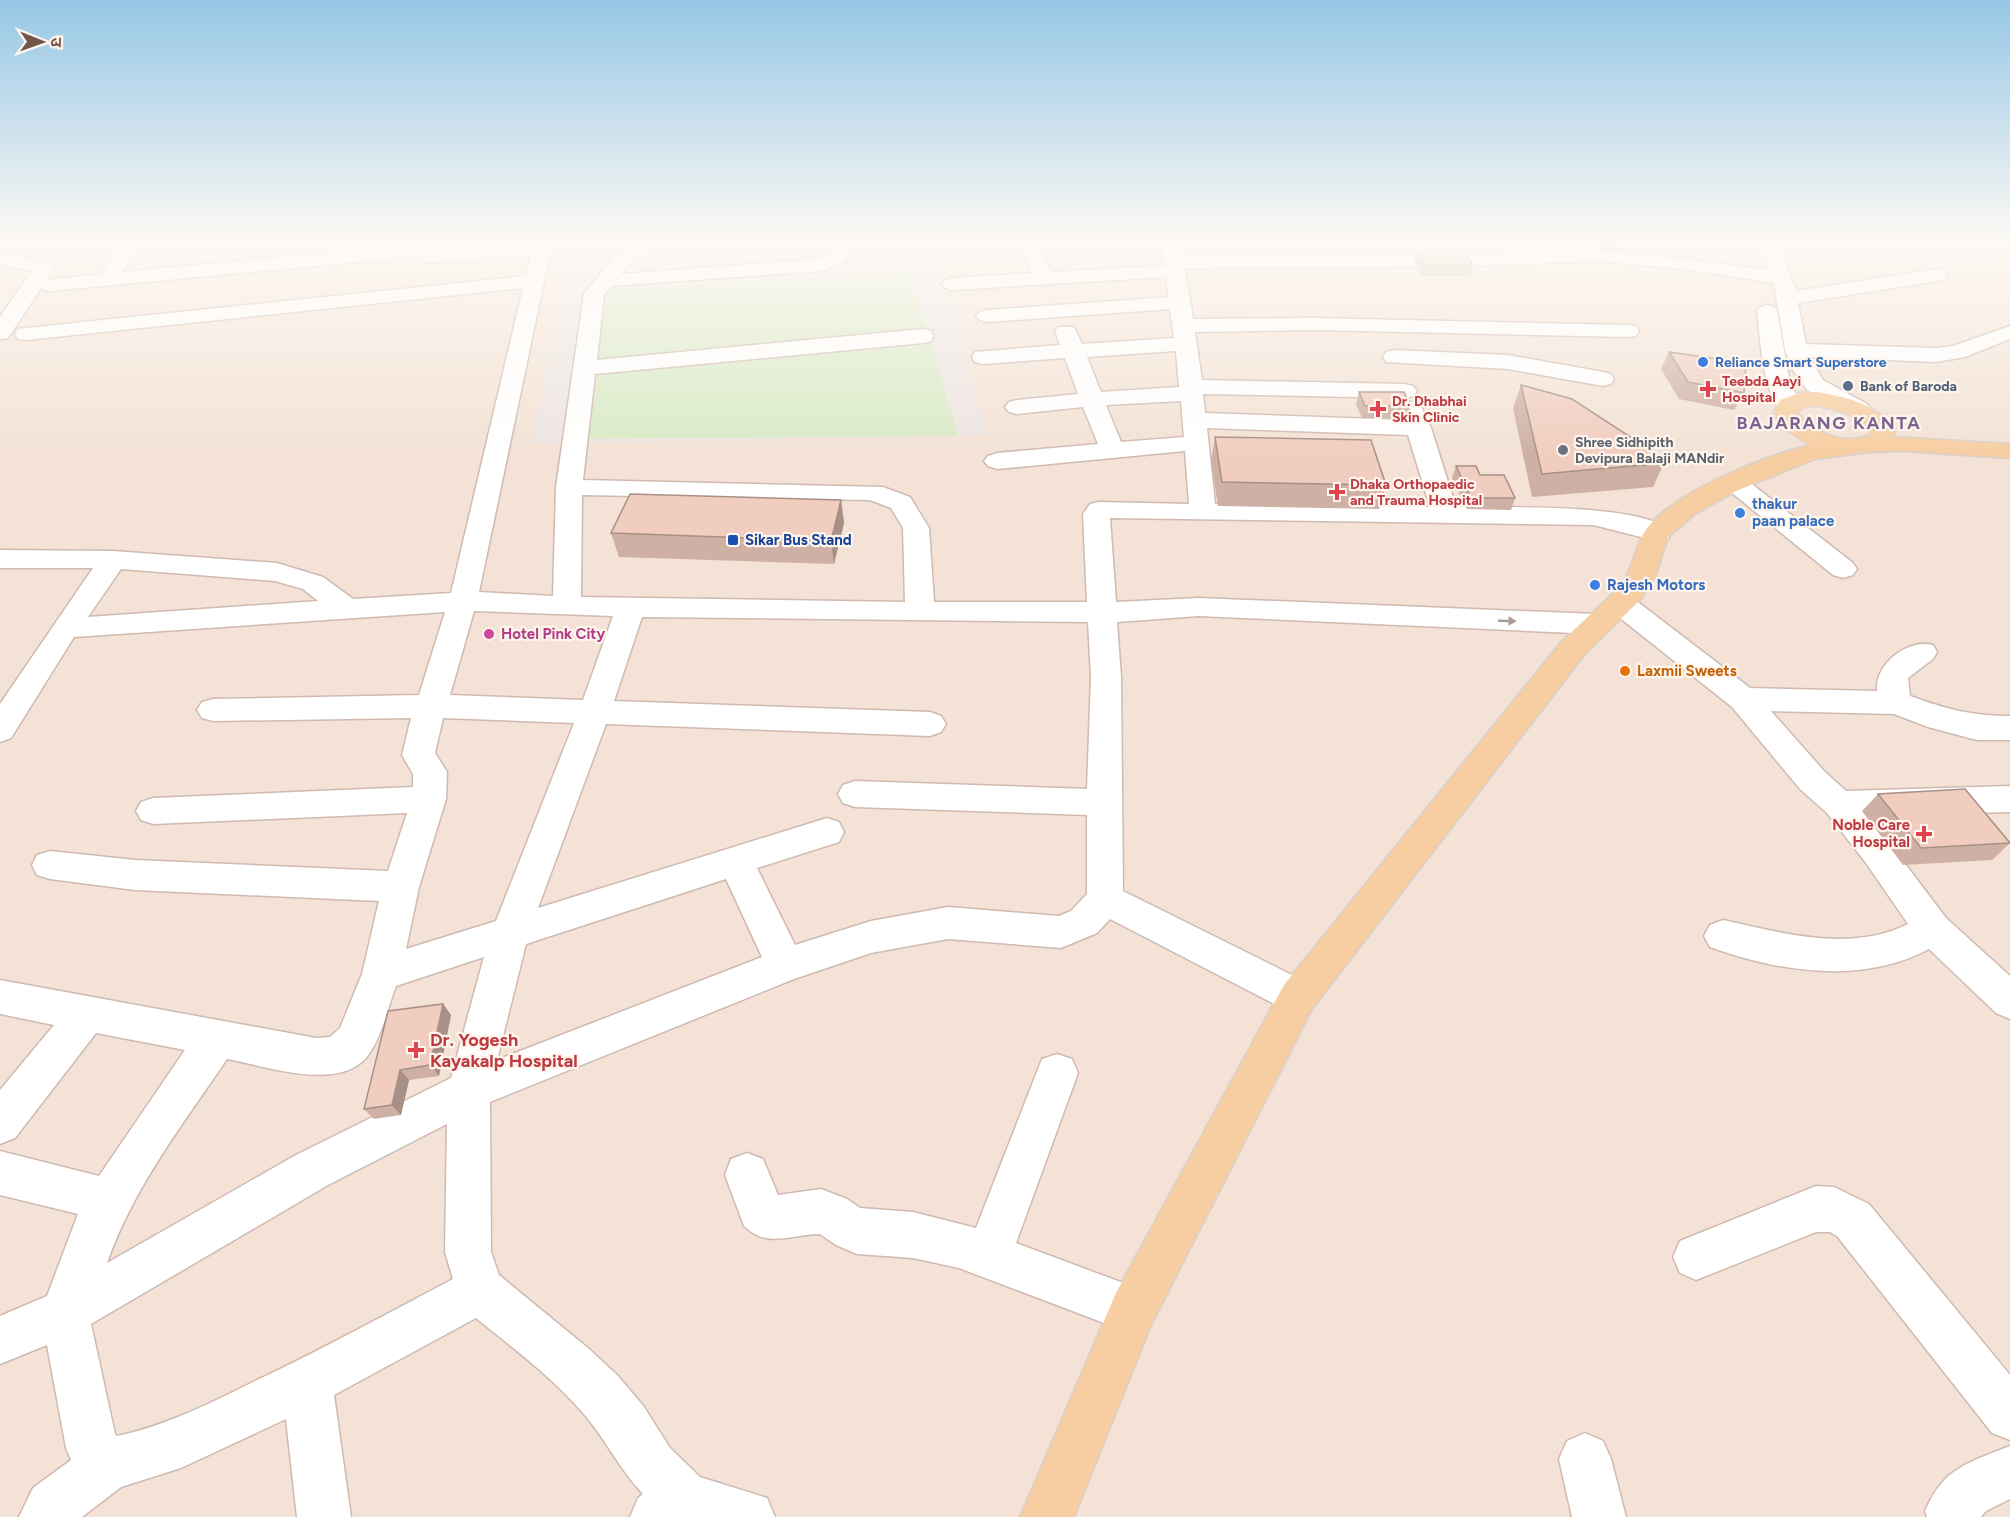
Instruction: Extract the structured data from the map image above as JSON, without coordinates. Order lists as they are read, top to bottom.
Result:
{
  "districts": ["BAJARANG KANTA"],
  "places": {
    "other": [
      "Reliance Smart Superstore",
      "Bank of Baroda",
      "Shree Sidhipith Devipura Balaji MANdir",
      "thakur paan palace",
      "Rajesh Motors",
      "Hotel Pink City",
      "Laxmii Sweets"
    ],
    "health": [
      "Teebda Aayi Hospital",
      "Dr. Dhabhai Skin Clinic",
      "Dhaka Orthopaedic and Trauma Hospital",
      "Noble Care Hospital",
      "Dr. Yogesh Kayakalp Hospital"
    ],
    "transit": ["Sikar Bus Stand"]
  },
  "north": "right"
}
